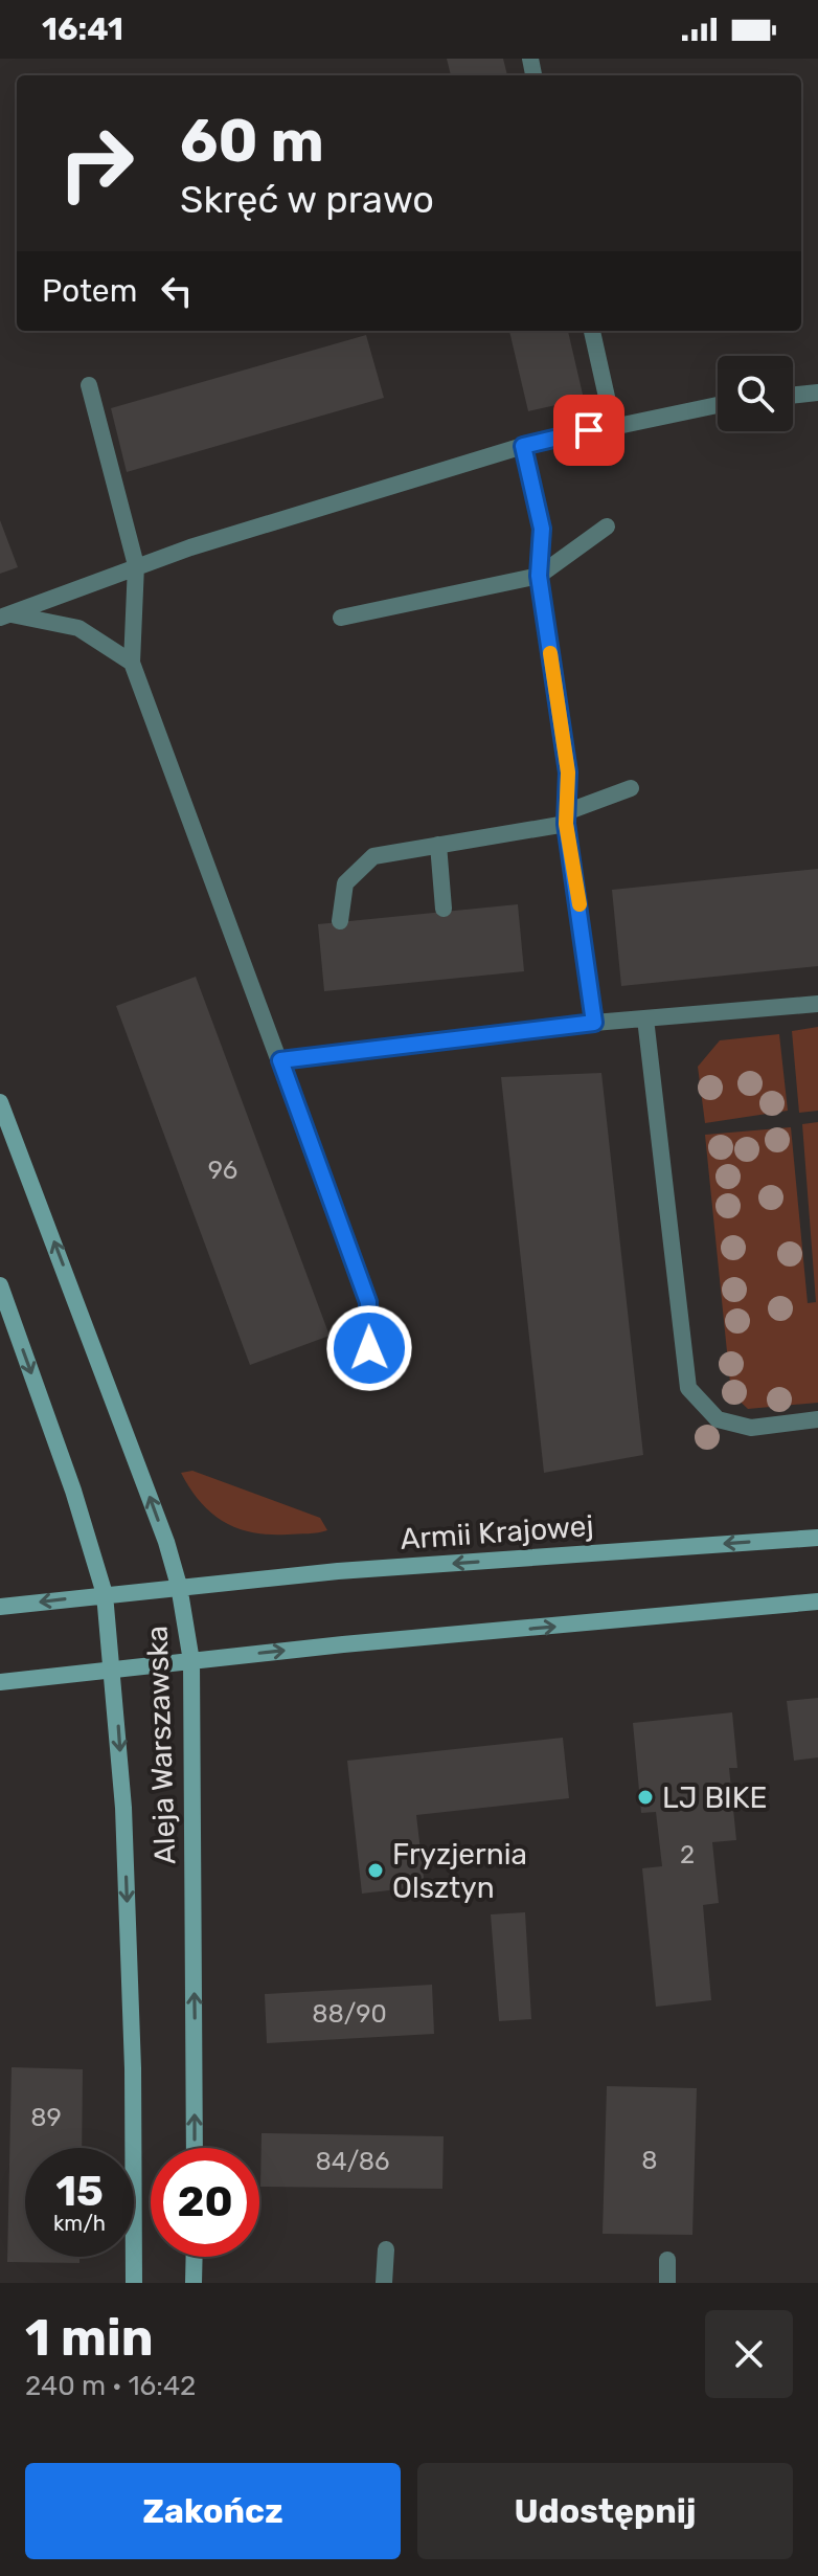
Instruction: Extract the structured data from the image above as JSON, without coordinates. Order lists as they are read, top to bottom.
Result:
{
  "streets": {
    "main road": ["Armii Krajowej", "Aleja Warszawska"]
  },
  "crossings": [
    ["Armii Krajowej", "Aleja Warszawska"]
  ],
  "places": ["LJ BIKE", "Fryzjernia Olsztyn"],
  "house_numbers": [
    "96",
    "2",
    "88/90",
    "89",
    "8",
    "84/86"
  ],
  "page": {
    "status": "16:41",
    "turn": ["60 m", "Skręć w prawo"],
    "then": "Potem",
    "speed": "15 km/h",
    "limit": "20",
    "heading": ["1 min", "240 m · 16:42"],
    "buttons": ["Zakończ", "Udostępnij"]
  }
}
